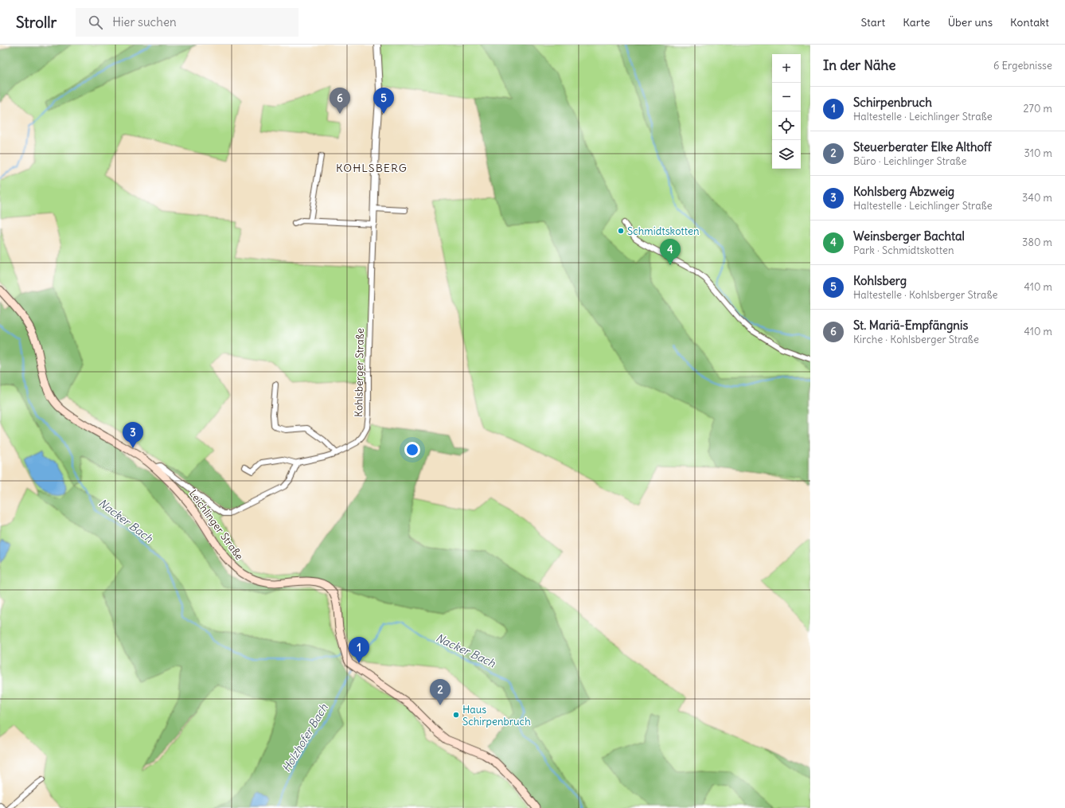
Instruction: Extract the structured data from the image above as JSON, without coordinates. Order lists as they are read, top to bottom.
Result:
{
  "streets": {
    "main road": ["Leichlinger Straße"],
    "street": ["Kohlsberger Straße"]
  },
  "districts": ["KOHLSBERG"],
  "water": ["Nacker Bach", "Holzhofer Bach"],
  "places": ["Schmidtskotten", "Haus Schirpenbruch"],
  "page": {
    "header": "Strollr",
    "search": "Hier suchen",
    "nav": [
      "Start",
      "Karte",
      "Über uns",
      "Kontakt"
    ],
    "heading": ["In der Nähe", "6 Ergebnisse"],
    "map_buttons": ["+", "−"],
    "list": [
      {
        "mark": "1",
        "name": "Schirpenbruch",
        "note": "Haltestelle · Leichlinger Straße",
        "value": "270 m"
      },
      {
        "mark": "2",
        "name": "Steuerberater Elke Althoff",
        "note": "Büro · Leichlinger Straße",
        "value": "310 m"
      },
      {
        "mark": "3",
        "name": "Kohlsberg Abzweig",
        "note": "Haltestelle · Leichlinger Straße",
        "value": "340 m"
      },
      {
        "mark": "4",
        "name": "Weinsberger Bachtal",
        "note": "Park · Schmidtskotten",
        "value": "380 m"
      },
      {
        "mark": "5",
        "name": "Kohlsberg",
        "note": "Haltestelle · Kohlsberger Straße",
        "value": "410 m"
      },
      {
        "mark": "6",
        "name": "St. Mariä-Empfängnis",
        "note": "Kirche · Kohlsberger Straße",
        "value": "410 m"
      }
    ],
    "pins": [
      "5",
      "6",
      "4",
      "3",
      "1",
      "2"
    ]
  }
}
